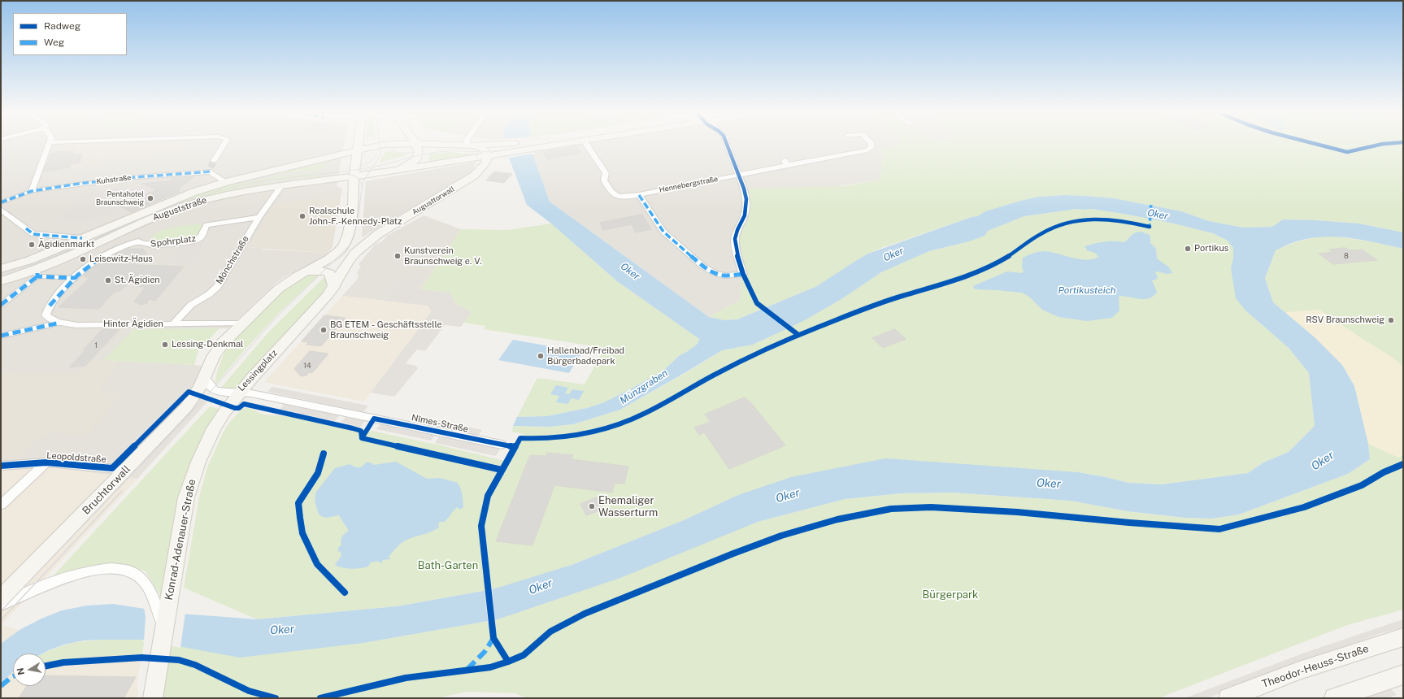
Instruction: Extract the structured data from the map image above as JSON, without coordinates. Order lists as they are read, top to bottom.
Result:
{
  "streets": {
    "main road": [
      "Augusttorwall",
      "Auguststraße",
      "Lessingplatz",
      "Bruchtorwall",
      "Konrad-Adenauer-Straße",
      "Theodor-Heuss-Straße"
    ],
    "street": [
      "Kuhstraße",
      "Hennebergstraße",
      "Spohrplatz",
      "Mönchstraße",
      "Hinter Ägidien",
      "Nîmes-Straße",
      "Leopoldstraße"
    ]
  },
  "crossings": [
    ["Augusttorwall", "Auguststraße"],
    ["Augusttorwall", "Lessingplatz"],
    ["Auguststraße", "Mönchstraße"],
    ["Spohrplatz", "Mönchstraße"],
    ["Spohrplatz", "Hinter Ägidien"],
    ["Mönchstraße", "Hinter Ägidien"],
    ["Lessingplatz", "Nîmes-Straße"],
    ["Lessingplatz", "Bruchtorwall"],
    ["Lessingplatz", "Konrad-Adenauer-Straße"],
    ["Nîmes-Straße", "Konrad-Adenauer-Straße"],
    ["Leopoldstraße", "Bruchtorwall"]
  ],
  "water": ["Oker", "Portikusteich", "Münzgraben"],
  "parks": ["Bath-Garten", "Bürgerpark"],
  "places": [
    "Pentahotel Braunschweig",
    "Realschule John-F.-Kennedy-Platz",
    "Ägidienmarkt",
    "Portikus",
    "Kunstverein Braunschweig e. V.",
    "Leisewitz-Haus",
    "St. Ägidien",
    "RSV Braunschweig",
    "BG ETEM - Geschäftsstelle Braunschweig",
    "Lessing-Denkmal",
    "Hallenbad/Freibad Bürgerbadepark",
    "Ehemaliger Wasserturm"
  ],
  "house_numbers": ["8", "1", "14"],
  "legend": ["Radweg", "Weg"],
  "north": "left"
}
